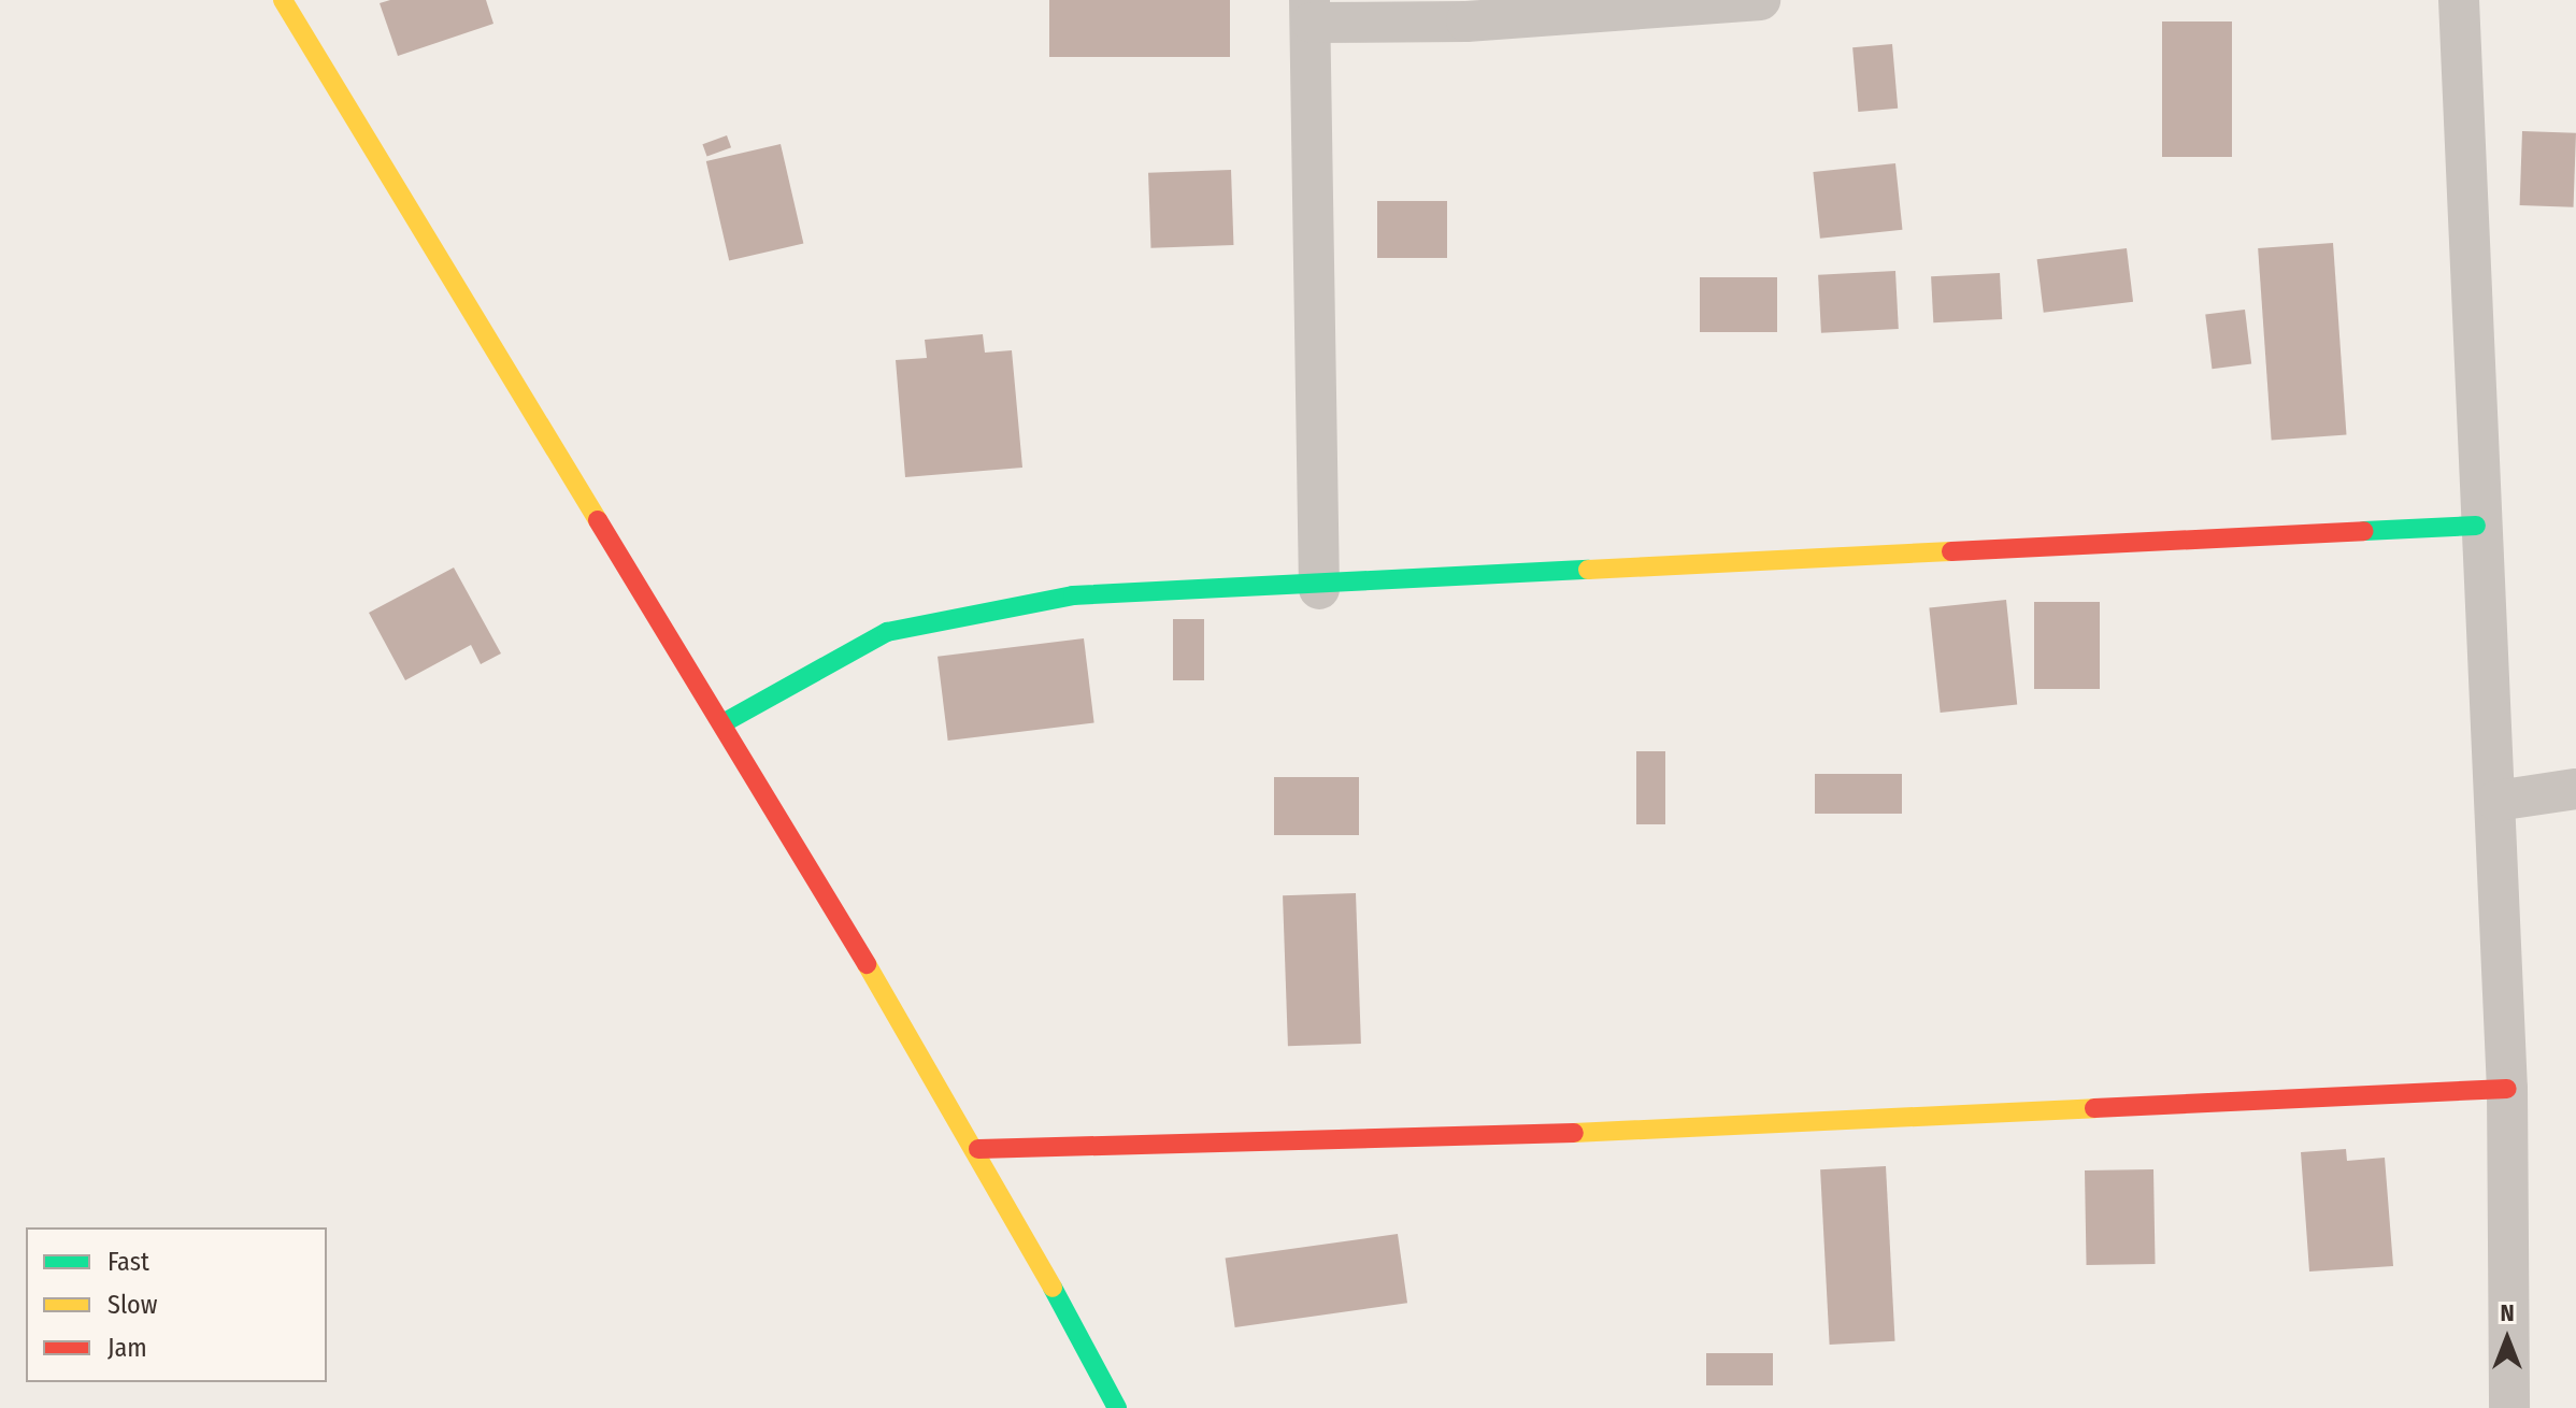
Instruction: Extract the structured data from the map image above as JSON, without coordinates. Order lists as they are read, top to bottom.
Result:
{
  "legend": ["Fast", "Slow", "Jam"],
  "north": "top"
}
